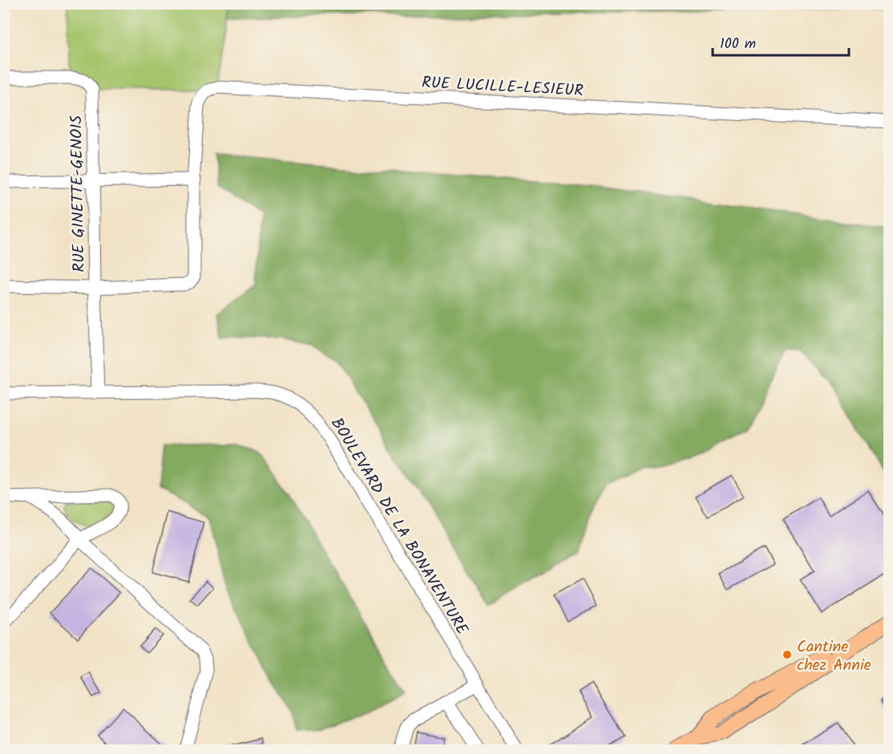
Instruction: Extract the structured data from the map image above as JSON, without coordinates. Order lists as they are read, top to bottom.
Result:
{
  "streets": {
    "street": ["RUE LUCILLE-LESIEUR", "RUE GINETTE-GENOIS", "BOULEVARD DE LA BONAVENTURE"]
  },
  "crossings": [
    ["RUE LUCILLE-LESIEUR", "RUE GINETTE-GENOIS"],
    ["RUE GINETTE-GENOIS", "BOULEVARD DE LA BONAVENTURE"]
  ],
  "places": ["Cantine chez Annie"],
  "scale_bar": "100 m"
}
